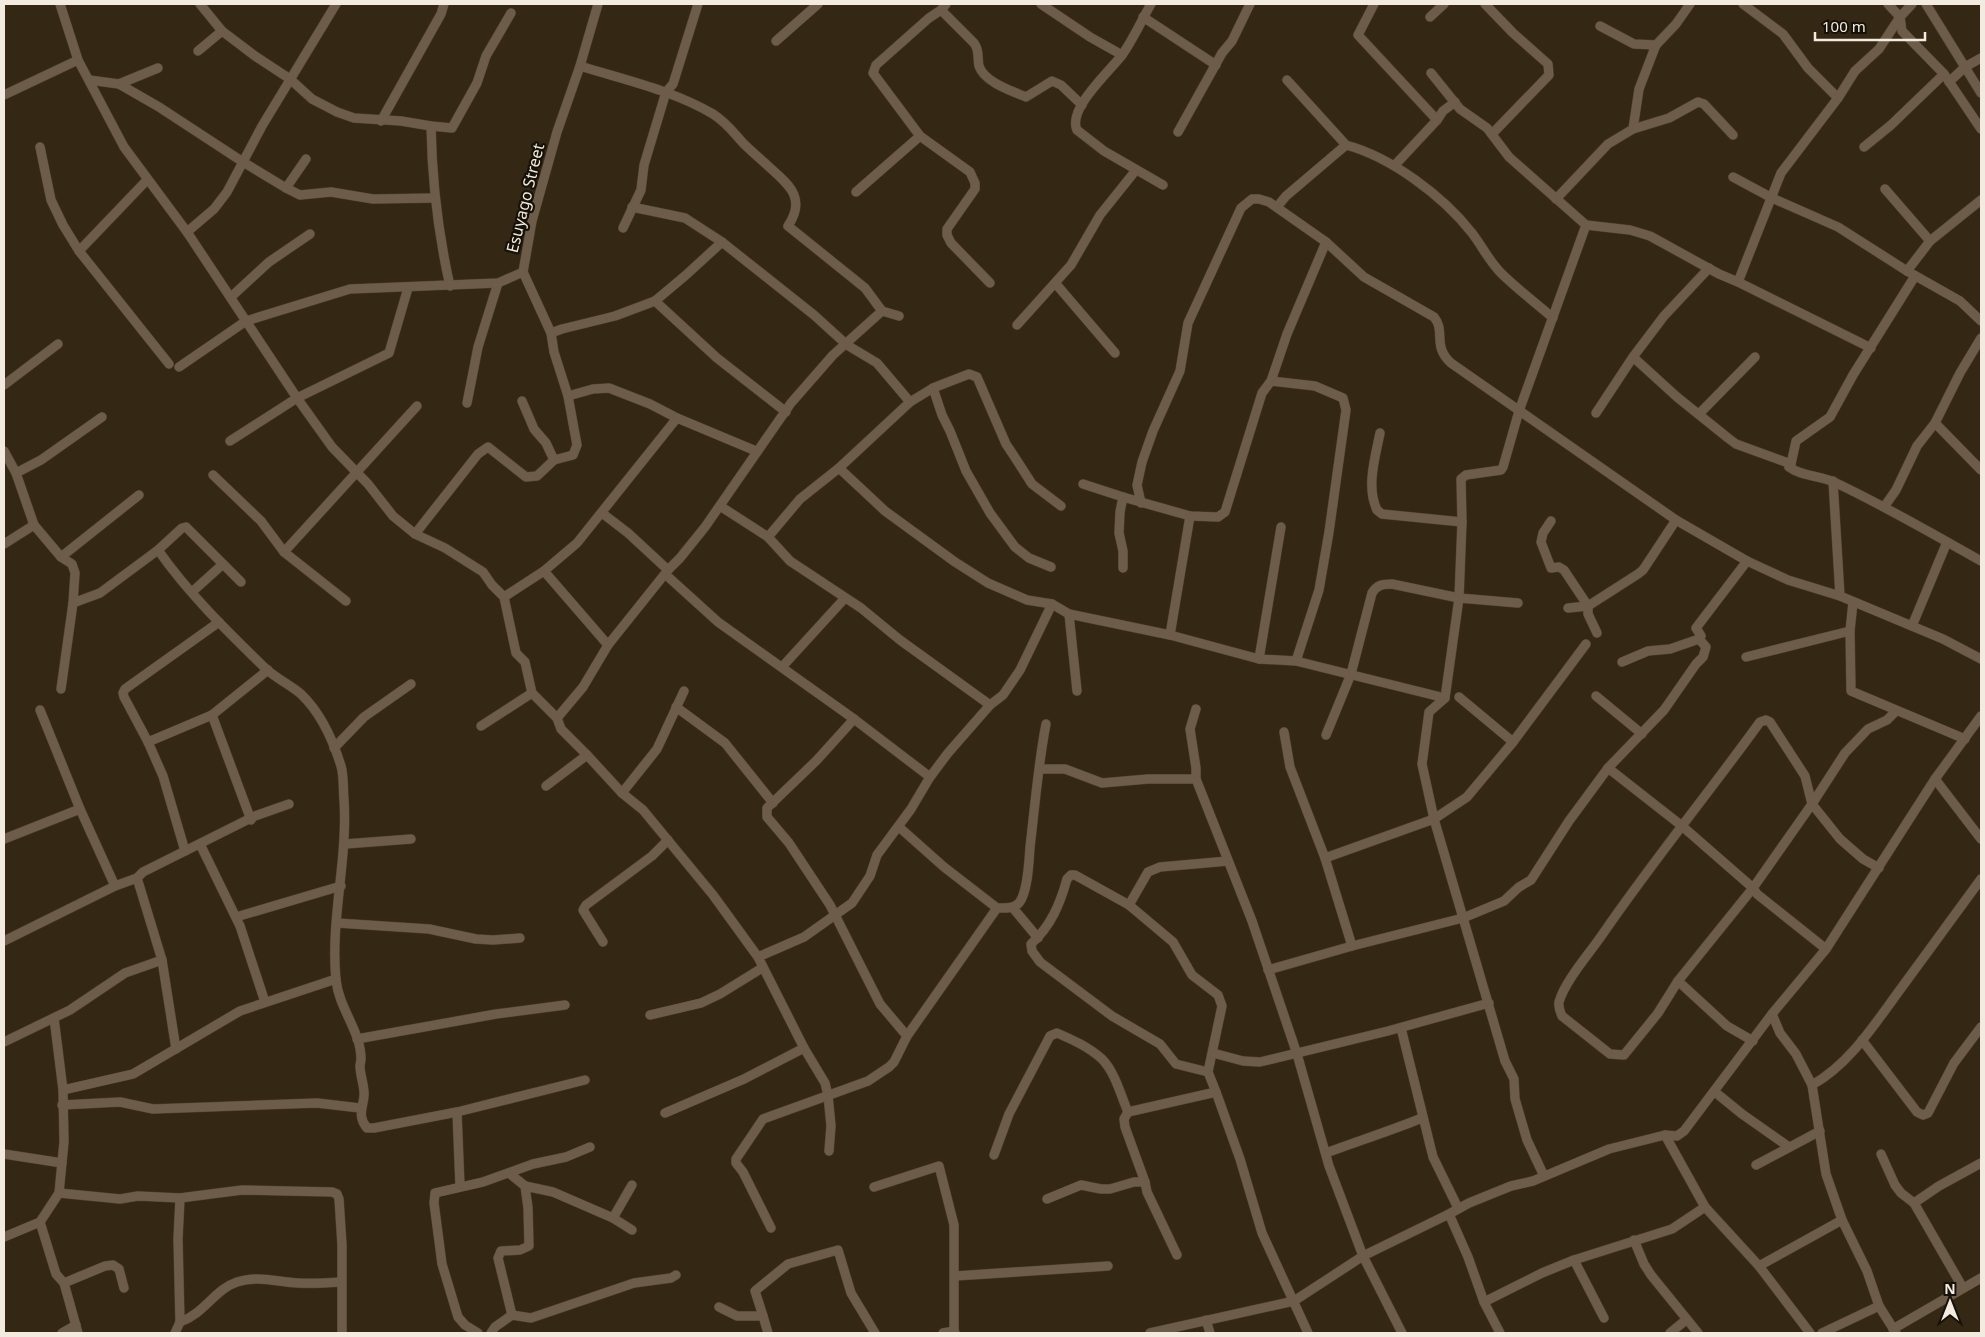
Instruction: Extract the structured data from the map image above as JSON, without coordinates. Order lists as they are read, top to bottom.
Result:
{
  "streets": {
    "street": ["Esuyago Street"]
  },
  "scale_bar": "100 m",
  "north": "top"
}
